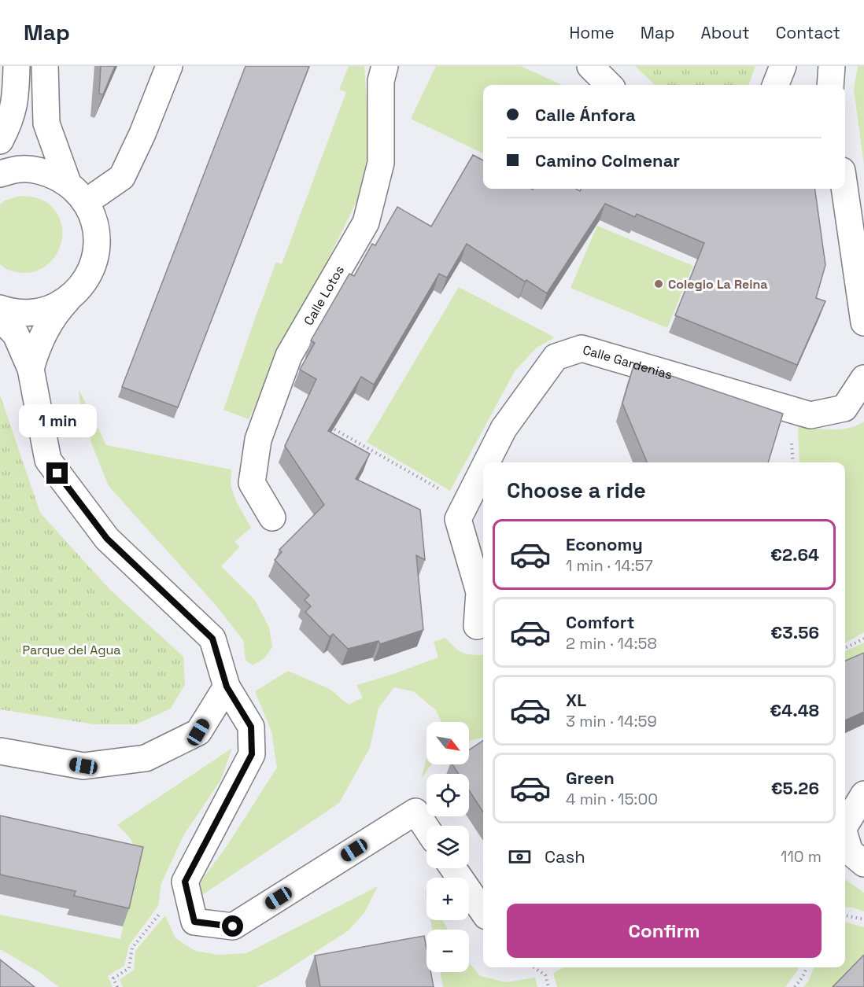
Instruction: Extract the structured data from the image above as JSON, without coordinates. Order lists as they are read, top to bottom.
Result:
{
  "streets": {
    "street": ["Calle Lotos", "Calle Gardenias"]
  },
  "parks": ["Parque del Agua"],
  "places": ["Colegio La Reina"],
  "north": "bottom right",
  "page": {
    "header": "Map",
    "nav": [
      "Home",
      "Map",
      "About",
      "Contact"
    ],
    "banner": ["Calle Ánfora", "Camino Colmenar"],
    "bubble": "1 min",
    "heading": "Choose a ride",
    "list": [
      {
        "name": "Economy",
        "note": "1 min · 14:57",
        "value": "€2.64"
      },
      {
        "name": "Comfort",
        "note": "2 min · 14:58",
        "value": "€3.56"
      },
      {
        "name": "XL",
        "note": "3 min · 14:59",
        "value": "€4.48"
      },
      {
        "name": "Green",
        "note": "4 min · 15:00",
        "value": "€5.26"
      }
    ],
    "map_buttons": ["+", "−"],
    "pay": ["Cash", "110 m"],
    "buttons": "Confirm"
  }
}
